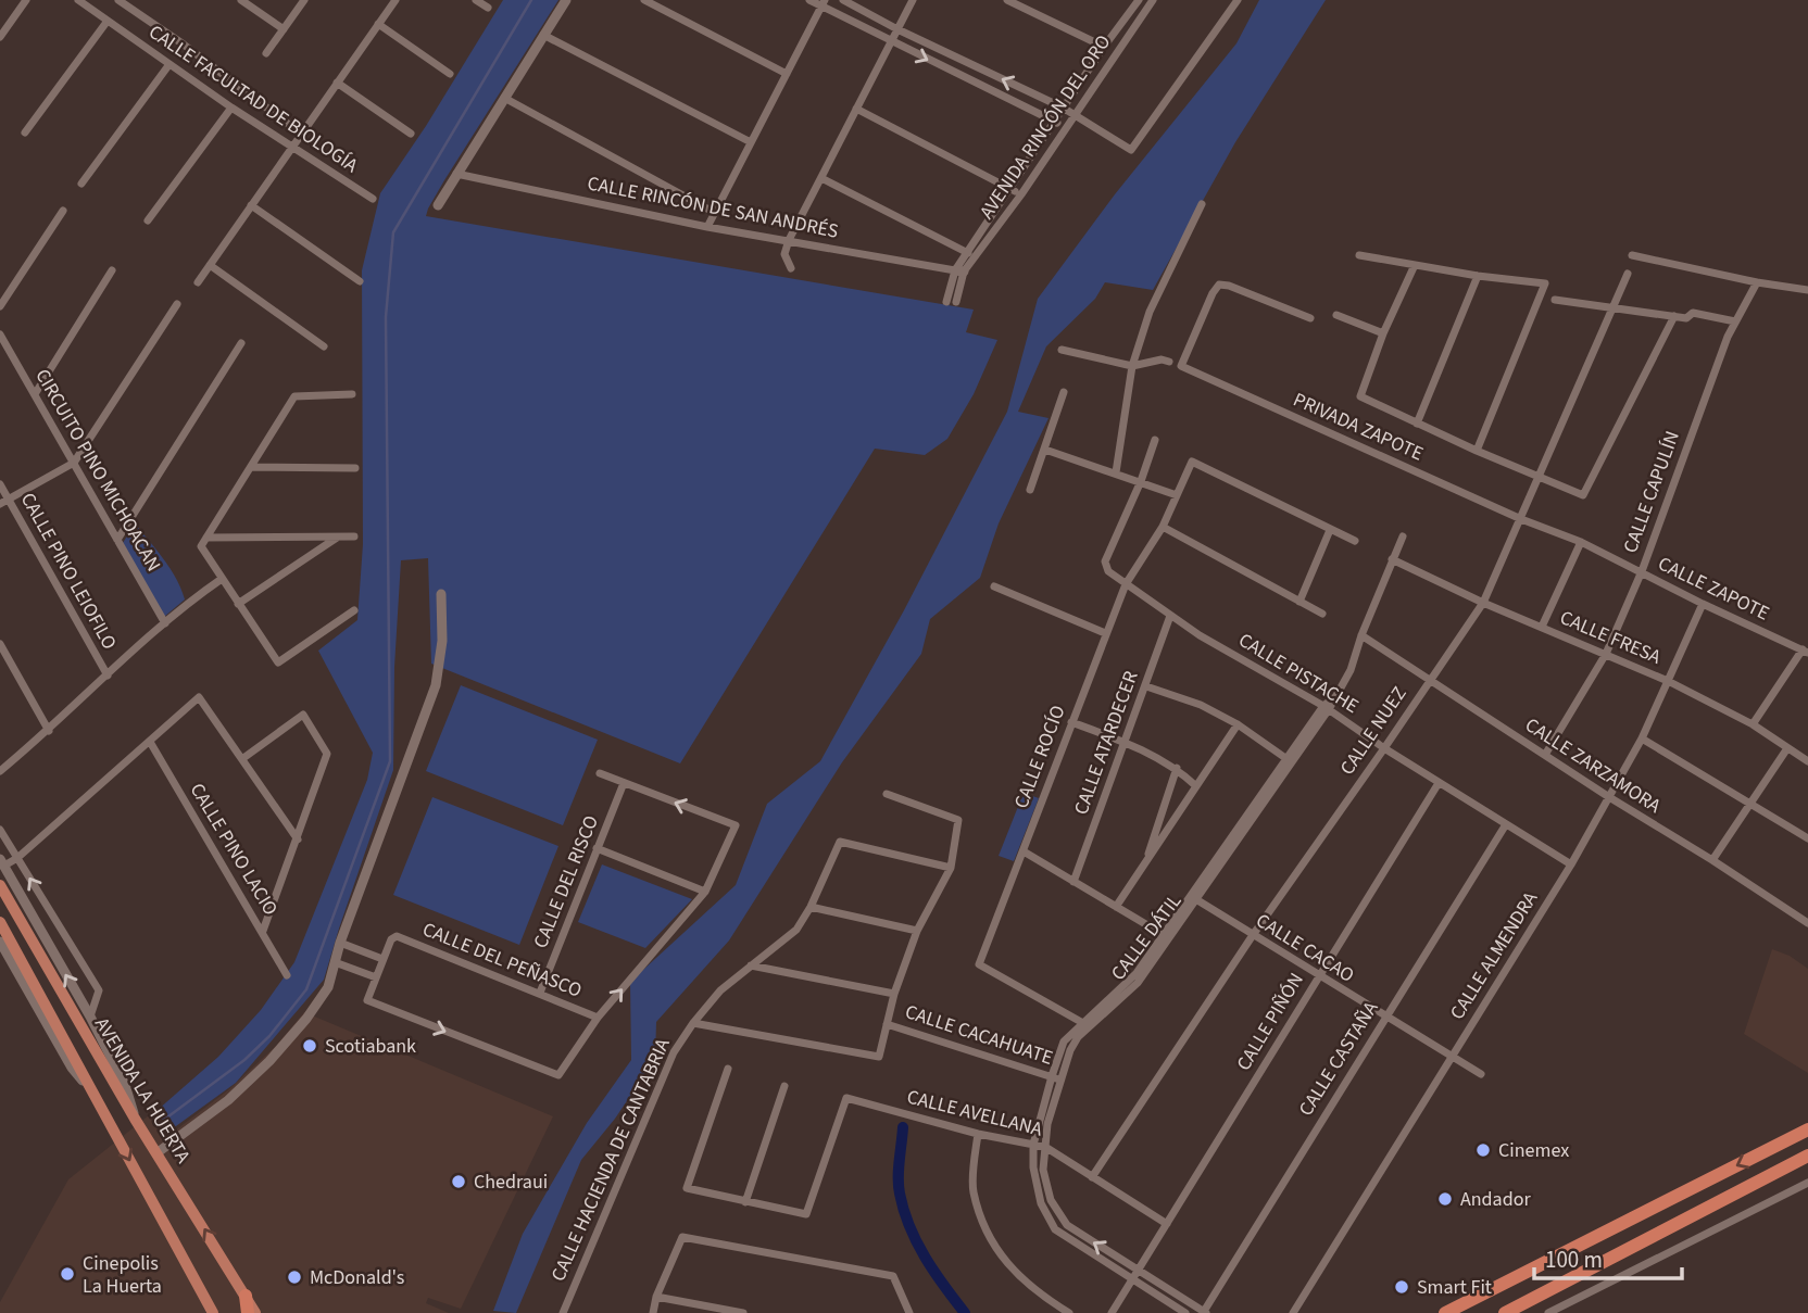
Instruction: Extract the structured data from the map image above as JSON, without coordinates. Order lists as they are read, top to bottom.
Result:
{
  "streets": {
    "main road": ["AVENIDA LA HUERTA"],
    "street": [
      "CALLE FACULTAD DE BIOLOGÍA",
      "AVENIDA RINCÓN DEL ORO",
      "CALLE RINCÓN DE SAN ANDRÉS",
      "PRIVADA ZAPOTE",
      "CIRCUITO PINO MICHOACAN",
      "CALLE CAPULÍN",
      "CALLE PINO LEIOFILO",
      "CALLE ZAPOTE",
      "CALLE FRESA",
      "CALLE PISTACHE",
      "CALLE NUEZ",
      "CALLE ATARDECER",
      "CALLE ROCÍO",
      "CALLE ZARZAMORA",
      "CALLE PINO LACIO",
      "CALLE DEL RISCO",
      "CALLE DÁTIL",
      "CALLE CACAO",
      "CALLE ALMENDRA",
      "CALLE DEL PEÑASCO",
      "CALLE PIÑÓN",
      "CALLE CACAHUATE",
      "CALLE CASTAÑA",
      "CALLE AVELLANA",
      "CALLE HACIENDA DE CANTABRIA"
    ]
  },
  "crossings": [
    ["AVENIDA RINCÓN DEL ORO", "CALLE RINCÓN DE SAN ANDRÉS"],
    ["PRIVADA ZAPOTE", "CALLE ZAPOTE"],
    ["PRIVADA ZAPOTE", "CALLE NUEZ"],
    ["CALLE CAPULÍN", "CALLE ZAPOTE"],
    ["CALLE CAPULÍN", "CALLE FRESA"],
    ["CALLE CAPULÍN", "CALLE ZARZAMORA"],
    ["CALLE ZAPOTE", "CALLE NUEZ"],
    ["CALLE ZAPOTE", "CALLE ALMENDRA"],
    ["CALLE FRESA", "CALLE NUEZ"],
    ["CALLE FRESA", "CALLE DÁTIL"],
    ["CALLE FRESA", "CALLE ALMENDRA"],
    ["CALLE PISTACHE", "CALLE NUEZ"],
    ["CALLE PISTACHE", "CALLE ATARDECER"],
    ["CALLE PISTACHE", "CALLE ROCÍO"],
    ["CALLE PISTACHE", "CALLE DÁTIL"],
    ["CALLE PISTACHE", "CALLE ALMENDRA"],
    ["CALLE PISTACHE", "CALLE PIÑÓN"],
    ["CALLE PISTACHE", "CALLE CASTAÑA"],
    ["CALLE NUEZ", "CALLE ZARZAMORA"],
    ["CALLE NUEZ", "CALLE CACAO"],
    ["CALLE NUEZ", "CALLE AVELLANA"],
    ["CALLE ROCÍO", "CALLE DÁTIL"],
    ["CALLE ZARZAMORA", "CALLE DÁTIL"],
    ["CALLE ZARZAMORA", "CALLE ALMENDRA"],
    ["CALLE DEL RISCO", "CALLE DEL PEÑASCO"],
    ["CALLE DÁTIL", "CALLE CACAO"],
    ["CALLE DÁTIL", "CALLE PIÑÓN"],
    ["CALLE DÁTIL", "CALLE CACAHUATE"],
    ["CALLE DÁTIL", "CALLE CASTAÑA"],
    ["CALLE DÁTIL", "CALLE AVELLANA"],
    ["CALLE CACAO", "CALLE ALMENDRA"],
    ["CALLE CACAO", "CALLE PIÑÓN"],
    ["CALLE CACAO", "CALLE CASTAÑA"],
    ["CALLE PIÑÓN", "CALLE AVELLANA"]
  ],
  "places": [
    "Scotiabank",
    "Cinemex",
    "Chedraui",
    "Andador",
    "Cinepolis La Huerta",
    "McDonald's",
    "Smart Fit"
  ],
  "scale_bar": "100 m"
}
